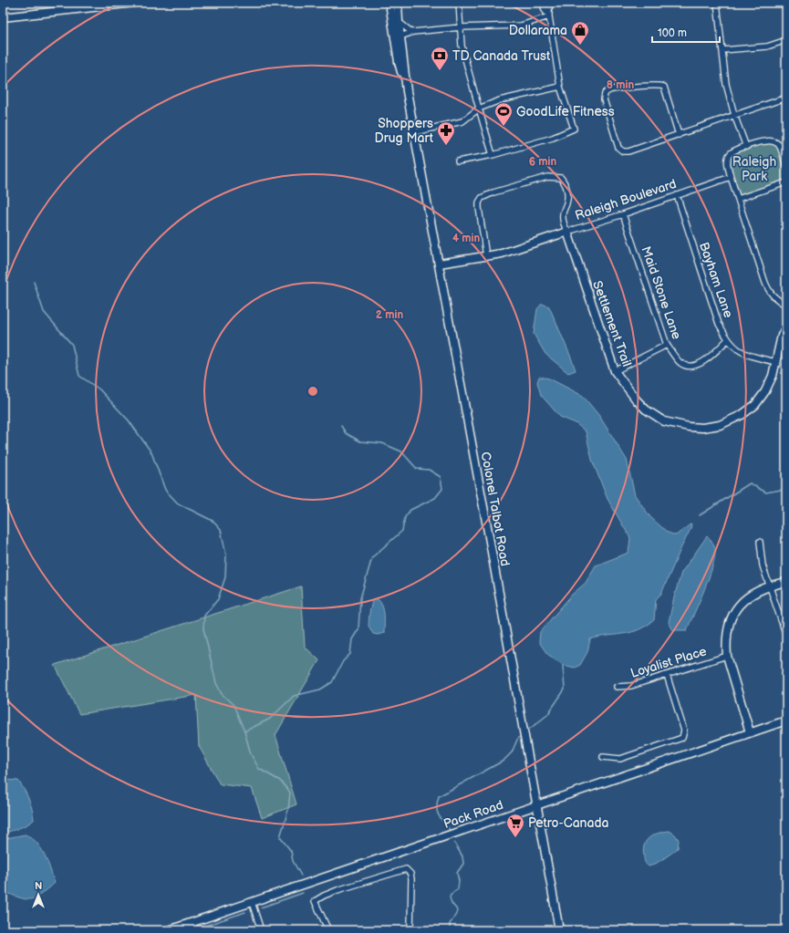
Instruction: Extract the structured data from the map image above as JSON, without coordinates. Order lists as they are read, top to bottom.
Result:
{
  "streets": {
    "street": [
      "Raleigh Boulevard",
      "Bayham Lane",
      "Maid Stone Lane",
      "Settlement Trail",
      "Colonel Talbot Road",
      "Loyalist Place",
      "Pack Road"
    ]
  },
  "crossings": [
    ["Raleigh Boulevard", "Bayham Lane"],
    ["Raleigh Boulevard", "Maid Stone Lane"],
    ["Raleigh Boulevard", "Settlement Trail"],
    ["Raleigh Boulevard", "Colonel Talbot Road"],
    ["Bayham Lane", "Maid Stone Lane"],
    ["Bayham Lane", "Settlement Trail"],
    ["Colonel Talbot Road", "Pack Road"]
  ],
  "parks": ["Raleigh Park"],
  "places": {
    "shop": ["Dollarama"],
    "bank": ["TD Canada Trust"],
    "sports": ["GoodLife Fitness"],
    "pharmacy": ["Shoppers Drug Mart"],
    "supermarket": ["Petro-Canada"]
  },
  "scale_bar": "100 m",
  "north": "top",
  "rings": [
    "8 min",
    "6 min",
    "4 min",
    "2 min"
  ]
}
